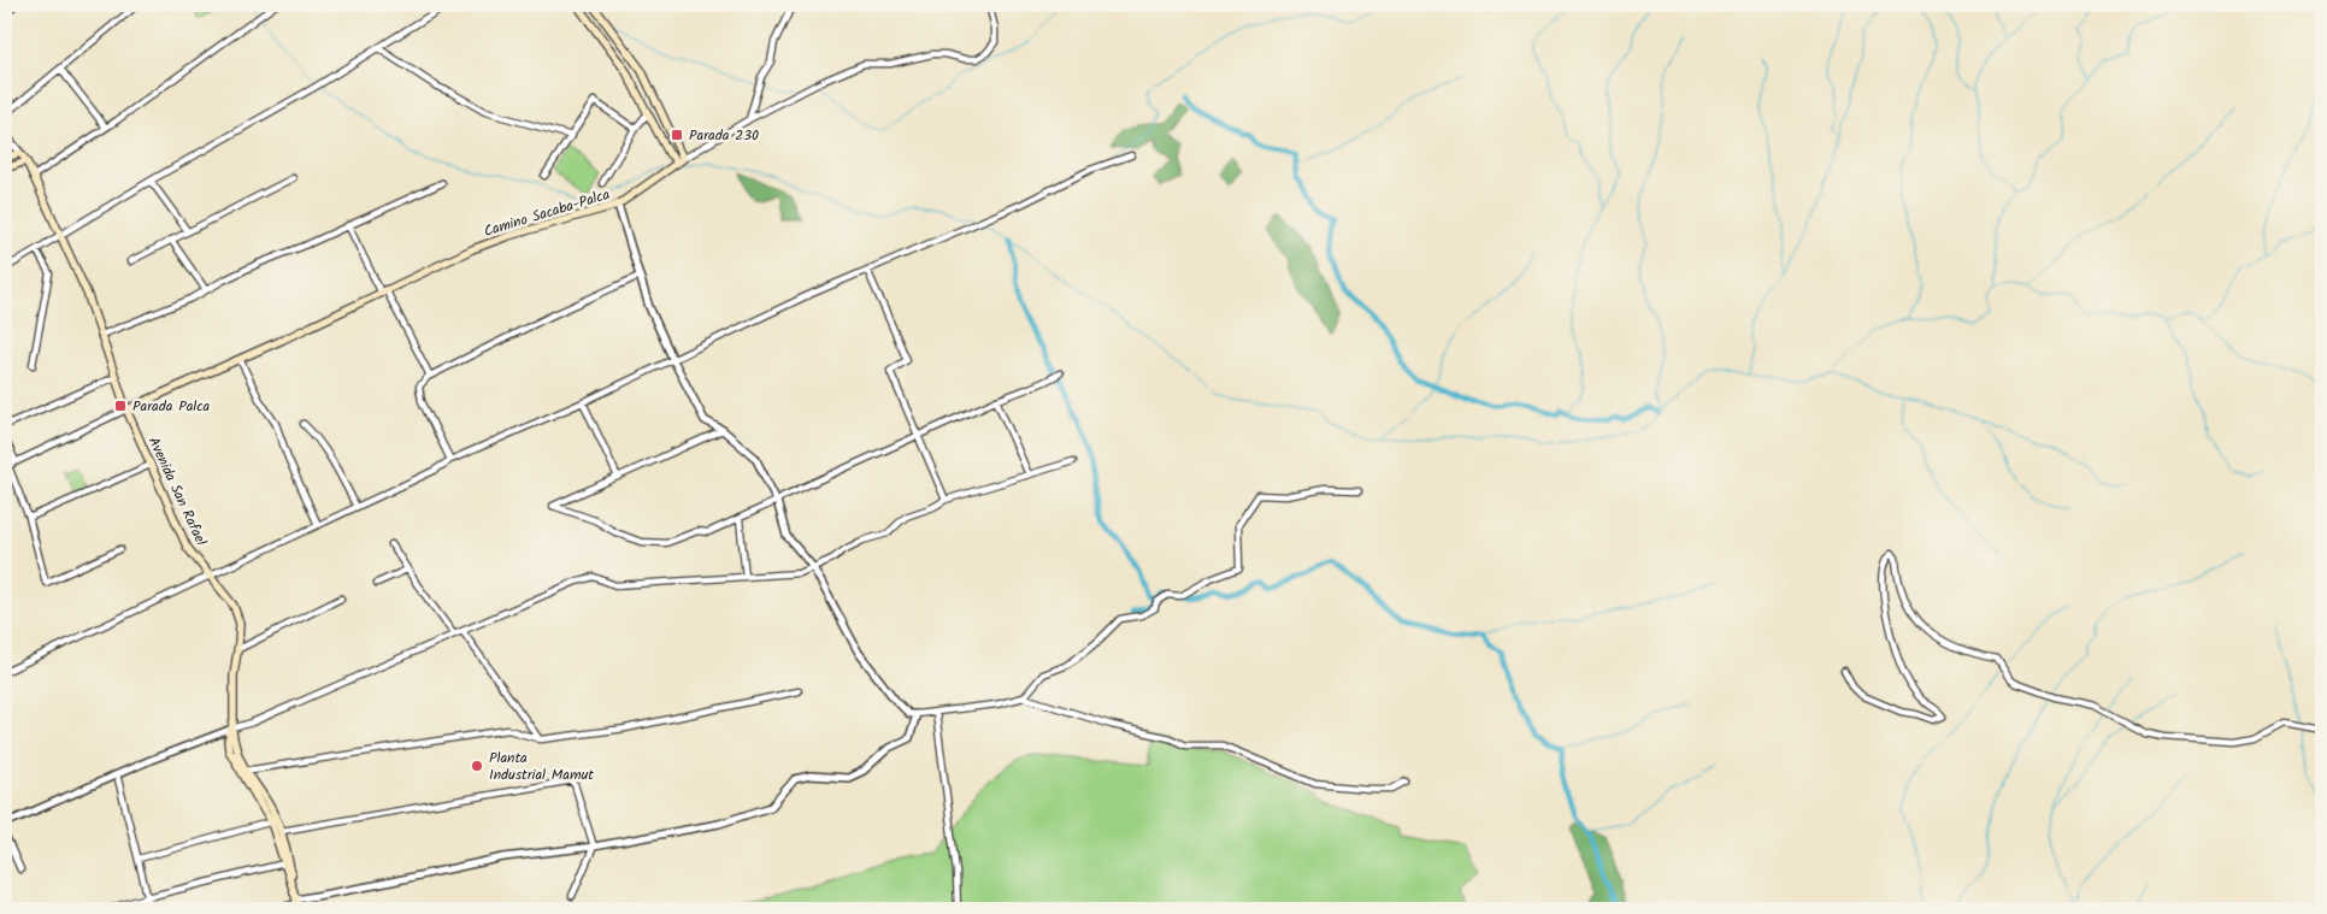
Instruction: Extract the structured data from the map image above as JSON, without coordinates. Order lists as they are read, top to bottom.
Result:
{
  "streets": {
    "main road": ["Camino Sacaba-Palca", "Avenida San Rafael"]
  },
  "crossings": [
    ["Camino Sacaba-Palca", "Avenida San Rafael"]
  ],
  "places": {
    "transit": ["Parada 230", "Parada Palca"],
    "other": ["Planta Industrial Mamut"]
  }
}
